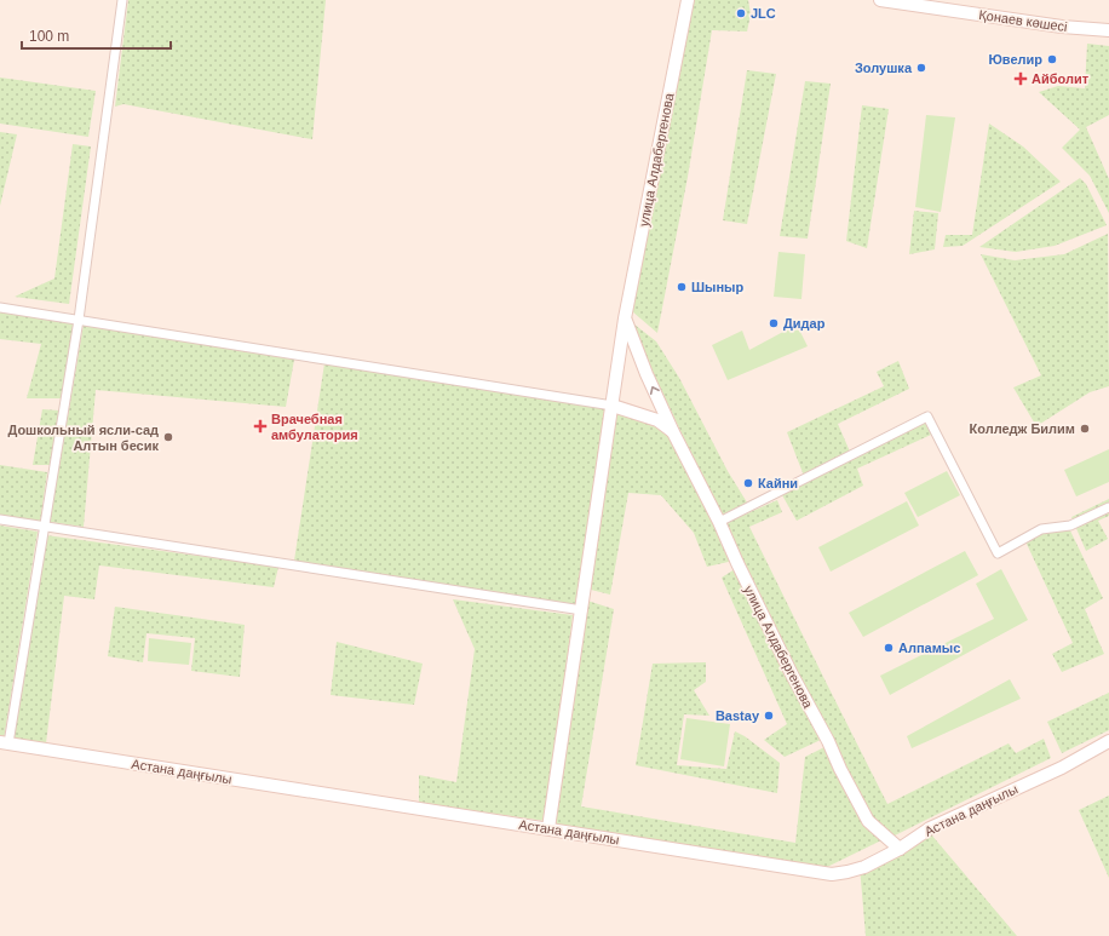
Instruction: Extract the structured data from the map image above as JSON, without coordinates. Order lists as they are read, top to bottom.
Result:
{
  "streets": {
    "street": ["Қонаев көшесі", "улица Алдабергенова", "Астана даңғылы"]
  },
  "crossings": [
    ["улица Алдабергенова", "Астана даңғылы"]
  ],
  "places": {
    "other": [
      "JLC",
      "Ювелир",
      "Золушка",
      "Шыныр",
      "Дидар",
      "Колледж Билим",
      "Дошкольный ясли-сад Алтын бесик",
      "Кайни",
      "Алпамыс",
      "Bastay"
    ],
    "health": ["Айболит", "Врачебная амбулатория"]
  },
  "scale_bar": "100 m"
}
